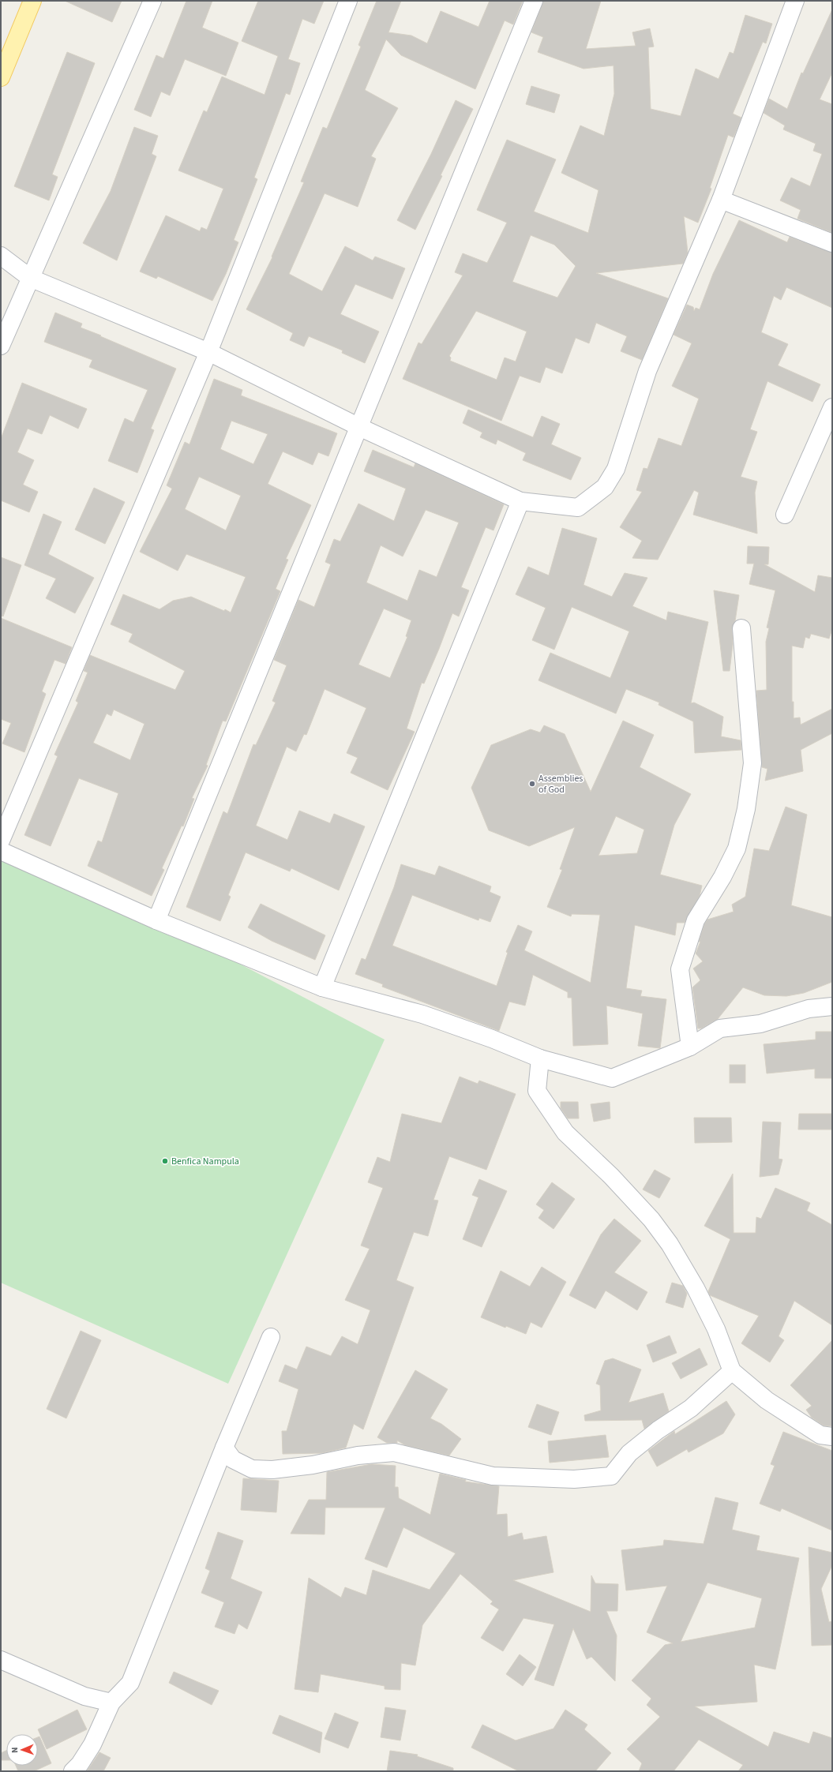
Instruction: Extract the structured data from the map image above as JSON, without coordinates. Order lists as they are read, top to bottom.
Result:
{
  "places": ["Assemblies of God", "Benfica Nampula"],
  "north": "left"
}
